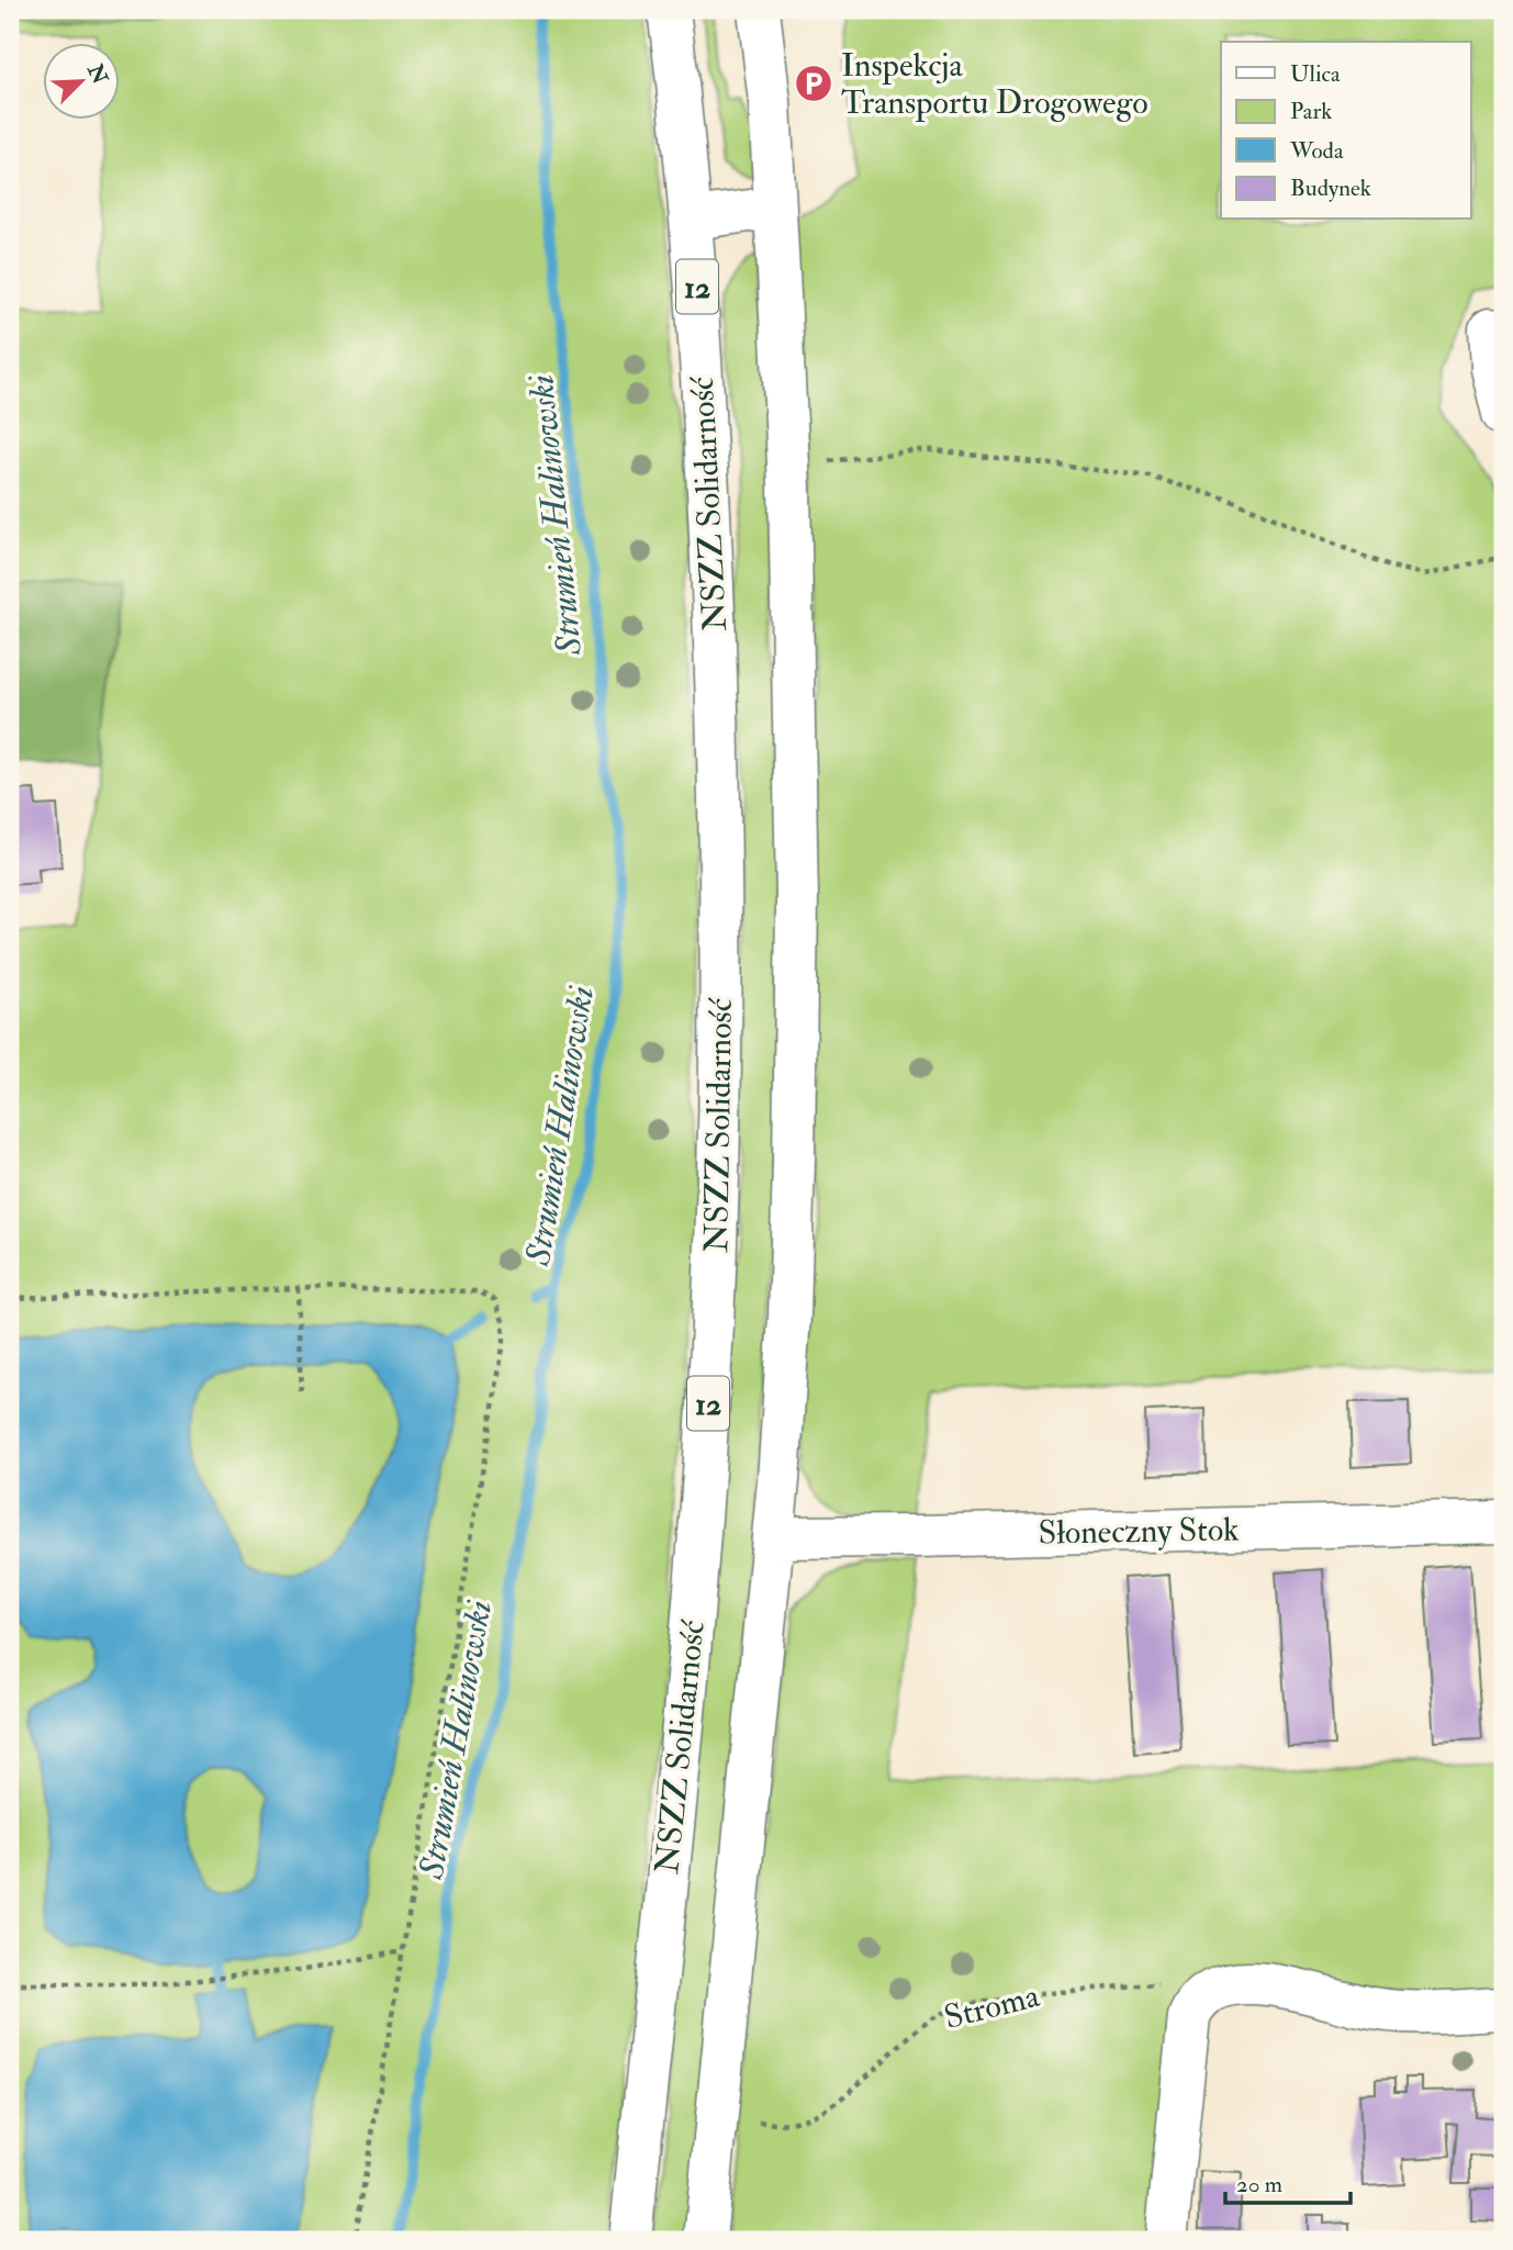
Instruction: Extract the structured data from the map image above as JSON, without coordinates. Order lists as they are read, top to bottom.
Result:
{
  "streets": {
    "main road": ["12", "NSZZ Solidarność", "Słoneczny Stok"],
    "path": ["Stroma"]
  },
  "water": ["Strumień Halinowski"],
  "places": {
    "parking": ["Inspekcja Transportu Drogowego"]
  },
  "legend": [
    "Ulica",
    "Park",
    "Woda",
    "Budynek"
  ],
  "scale_bar": "20 m",
  "north": "top right"
}
